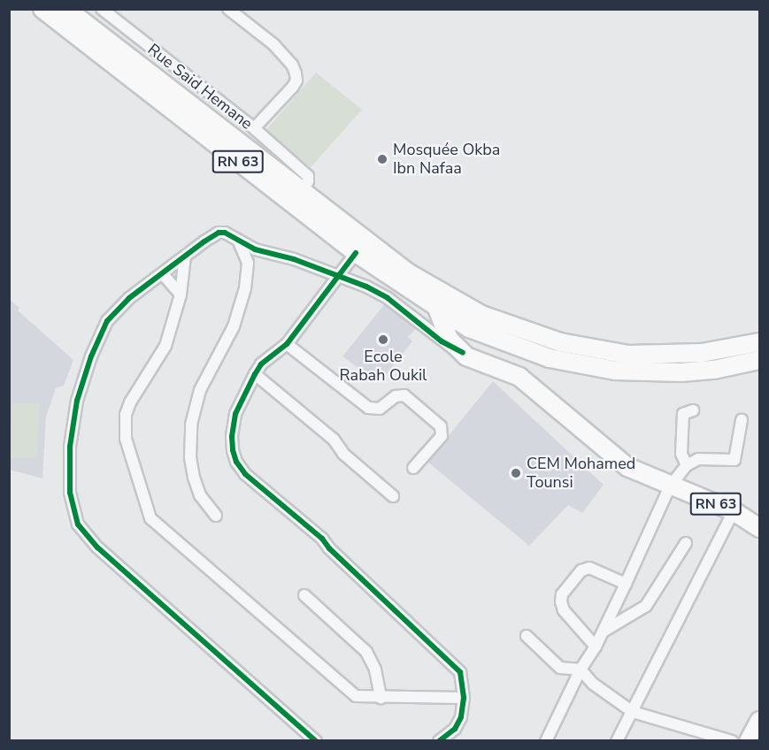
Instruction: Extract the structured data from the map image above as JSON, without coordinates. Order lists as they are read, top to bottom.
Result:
{
  "streets": {
    "main road": ["RN 63"],
    "street": ["Rue Said Hemane"]
  },
  "places": ["Mosquée Okba Ibn Nafaa", "Ecole Rabah Oukil", "CEM Mohamed Tounsi"]
}
